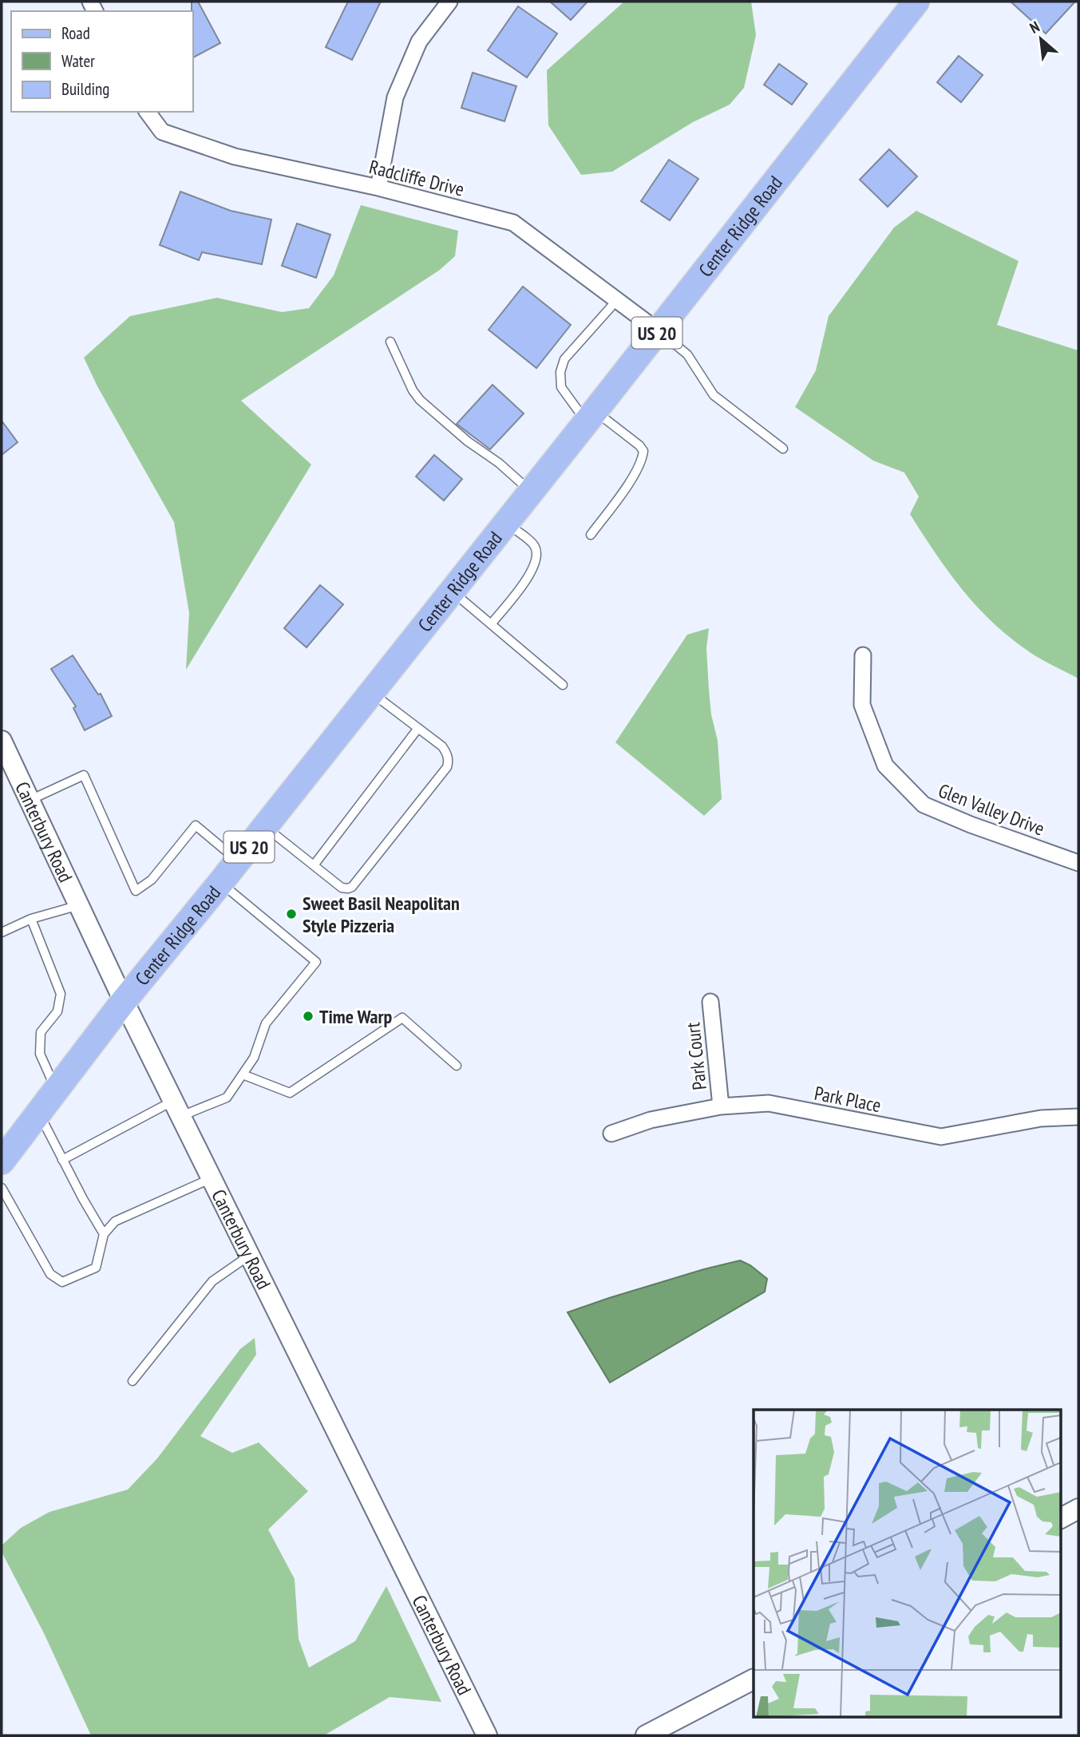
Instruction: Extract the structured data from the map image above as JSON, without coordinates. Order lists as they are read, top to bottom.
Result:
{
  "streets": {
    "main road": ["Center Ridge Road", "US 20"],
    "street": [
      "Radcliffe Drive",
      "Glen Valley Drive",
      "Canterbury Road",
      "Park Court",
      "Park Place"
    ]
  },
  "crossings": [
    ["Radcliffe Drive", "Center Ridge Road"],
    ["Center Ridge Road", "Canterbury Road"],
    ["Park Court", "Park Place"]
  ],
  "places": ["Sweet Basil Neapolitan Style Pizzeria", "Time Warp"],
  "legend": ["Road", "Water", "Building"],
  "north": "top left"
}
